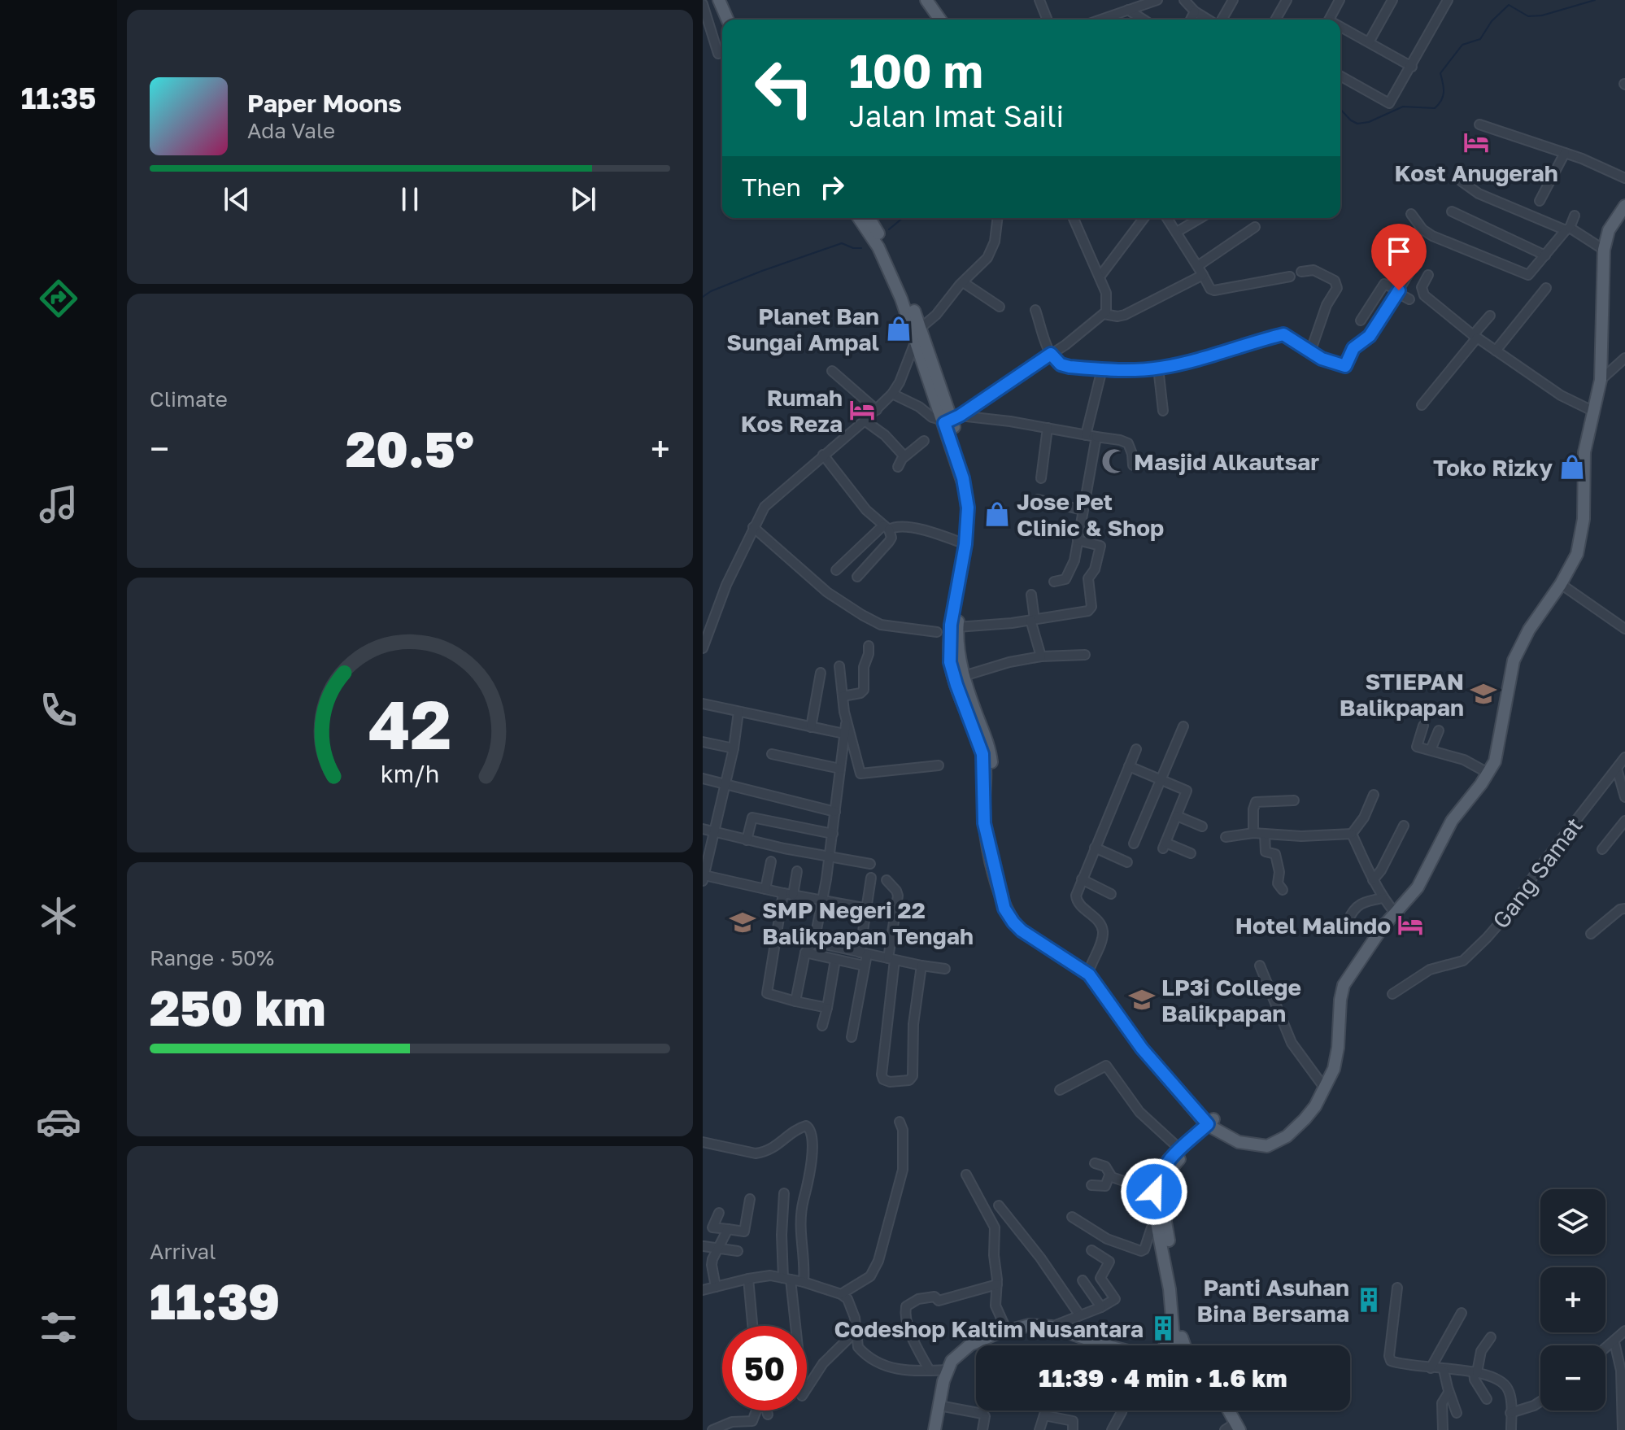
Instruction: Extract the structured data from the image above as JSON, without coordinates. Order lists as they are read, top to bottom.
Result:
{
  "streets": {
    "street": ["Gang Samat"]
  },
  "places": {
    "hotel": ["Kost Anugerah", "Rumah Kos Reza", "Hotel Malindo"],
    "shop": ["Planet Ban Sungai Ampal", "Toko Rizky", "Jose Pet Clinic & Shop"],
    "mosque": ["Masjid Alkautsar"],
    "school or university": ["STIEPAN Balikpapan", "SMP Negeri 22 Balikpapan Tengah", "LP3i College Balikpapan"],
    "building": ["Panti Asuhan Bina Bersama", "Codeshop Kaltim Nusantara"]
  },
  "page": {
    "tabs": "11:35",
    "turn": ["100 m", "Jalan Imat Saili"],
    "song": ["Paper Moons", "Ada Vale"],
    "then": "Then",
    "tile": [
      "Climate",
      ["Range · 50%", "250 km"],
      ["Arrival", "11:39"]
    ],
    "heat": ["−", "20.5°", "+"],
    "map_buttons": ["+", "−"],
    "limit": "50",
    "trip": "11:39 · 4 min · 1.6 km",
    "gauge": ["42", "km/h"]
  }
}
